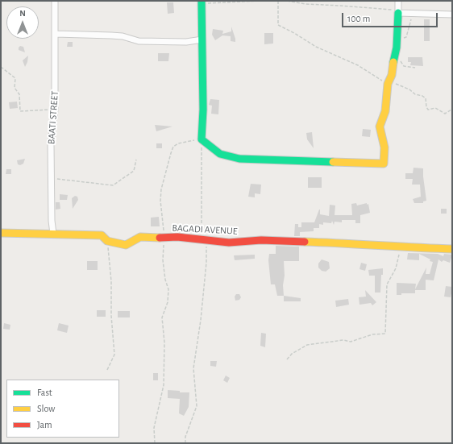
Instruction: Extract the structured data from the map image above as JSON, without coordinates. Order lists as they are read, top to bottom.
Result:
{
  "streets": {
    "street": ["BAATI STREET", "BAGADI AVENUE"]
  },
  "crossings": [
    ["BAATI STREET", "BAGADI AVENUE"]
  ],
  "legend": ["Fast", "Slow", "Jam"],
  "scale_bar": "100 m",
  "north": "top"
}
